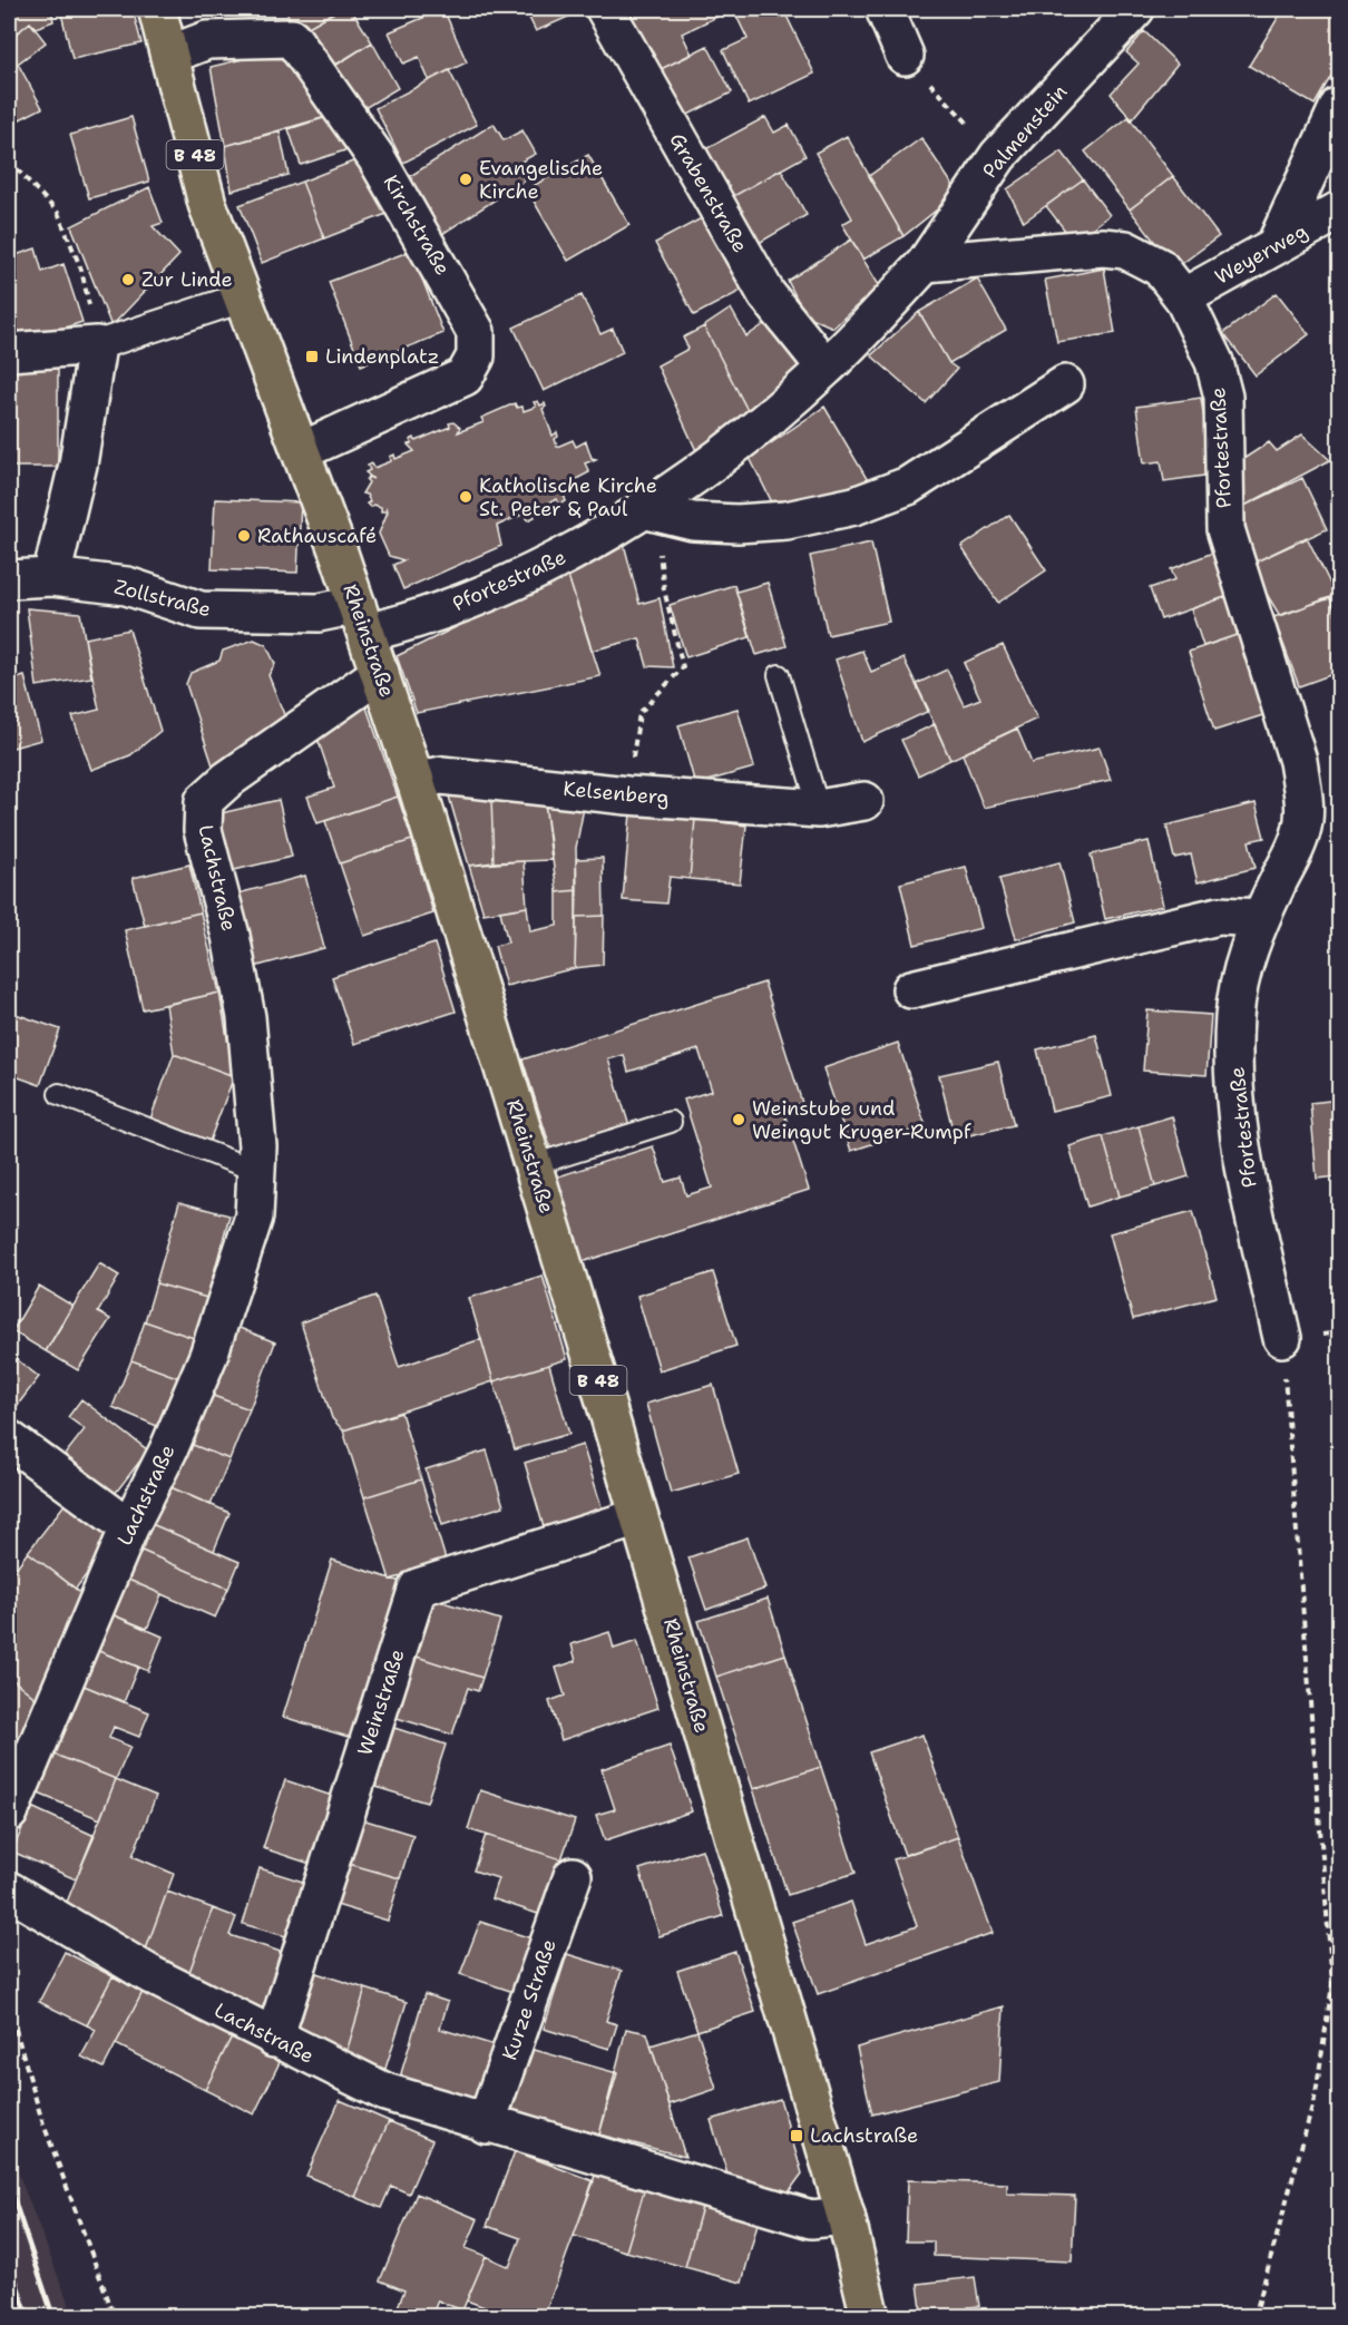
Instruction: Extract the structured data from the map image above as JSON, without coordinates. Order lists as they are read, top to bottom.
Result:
{
  "streets": {
    "main road": ["B 48", "Rheinstraße"],
    "street": [
      "Palmenstein",
      "Grabenstraße",
      "Kirchstraße",
      "Weyerweg",
      "Pfortestraße",
      "Zollstraße",
      "Kelsenberg",
      "Lachstraße",
      "Weinstraße",
      "Kurze Straße"
    ]
  },
  "crossings": [
    ["Palmenstein", "Pfortestraße"],
    ["Grabenstraße", "Pfortestraße"],
    ["Kirchstraße", "Rheinstraße"],
    ["Weyerweg", "Pfortestraße"],
    ["Pfortestraße", "Zollstraße"],
    ["Pfortestraße", "Rheinstraße"],
    ["Zollstraße", "Rheinstraße"],
    ["Rheinstraße", "Kelsenberg"],
    ["Rheinstraße", "Lachstraße"],
    ["Rheinstraße", "Weinstraße"],
    ["Lachstraße", "Weinstraße"],
    ["Lachstraße", "Kurze Straße"]
  ],
  "places": {
    "other": [
      "Evangelische Kirche",
      "Zur Linde",
      "Katholische Kirche St. Peter & Paul",
      "Rathauscafé",
      "Weinstube und Weingut Kruger-Rumpf"
    ],
    "transit": ["Lindenplatz", "Lachstraße"]
  }
}
